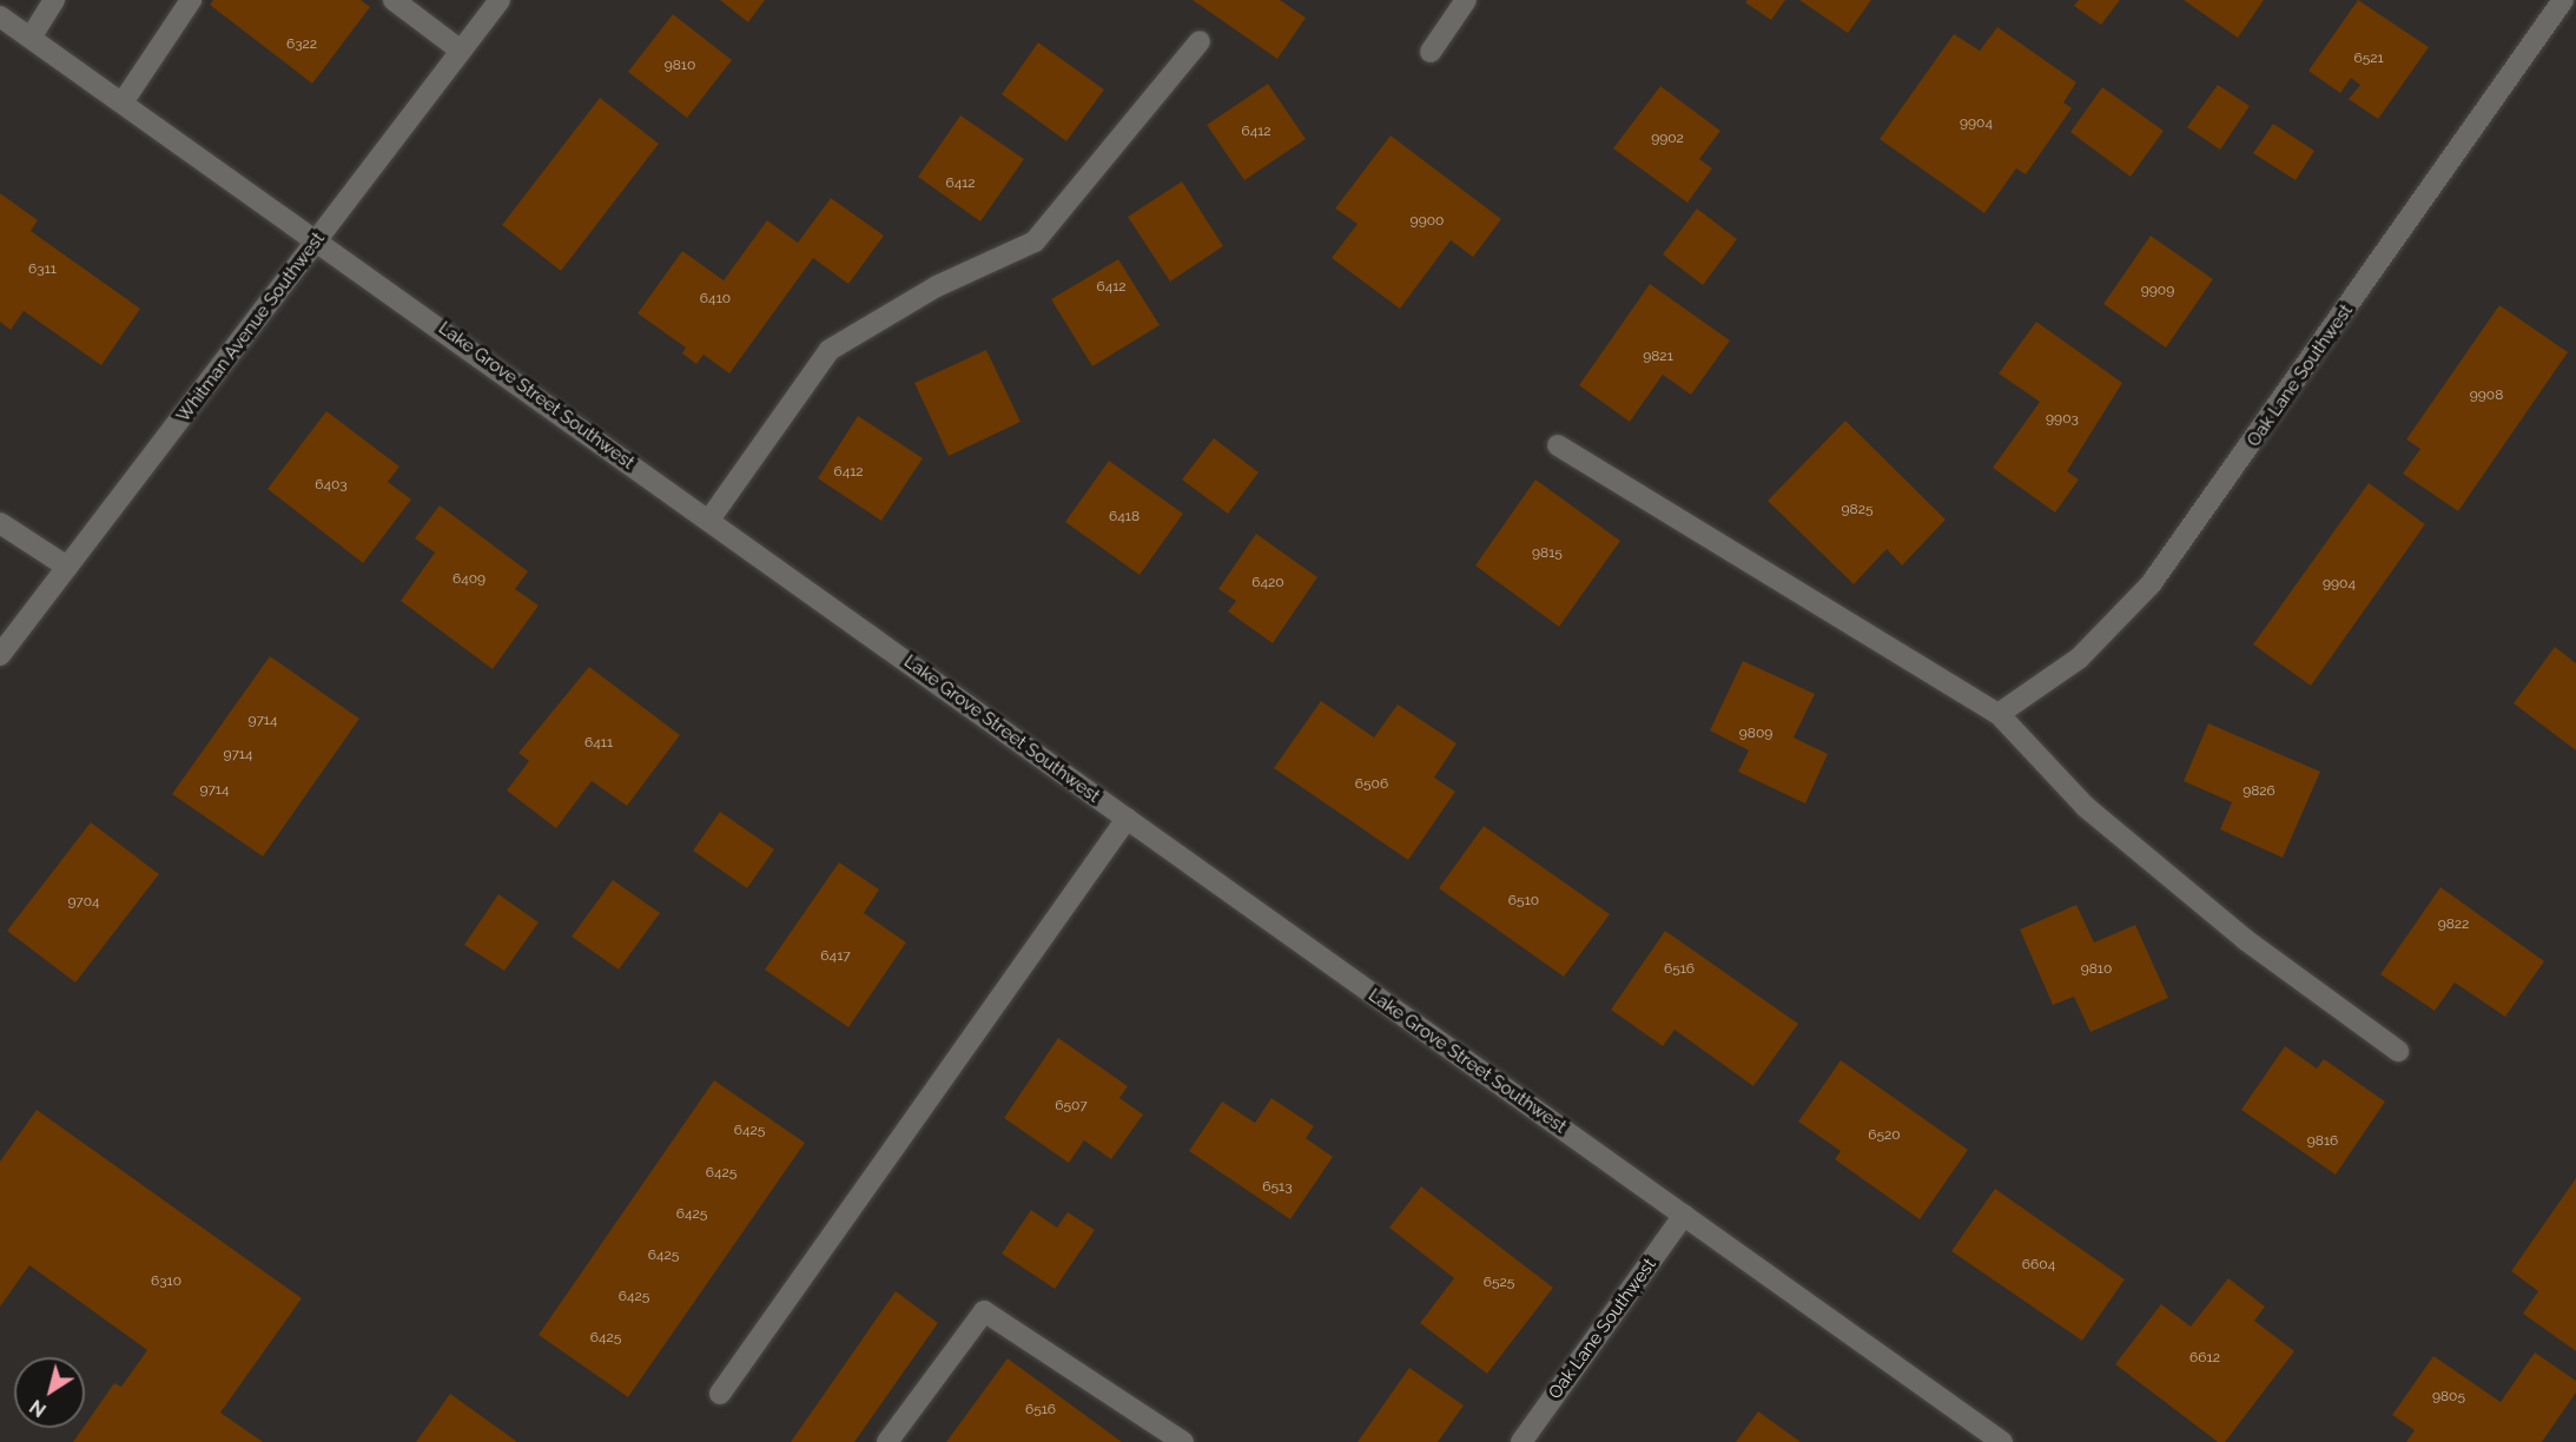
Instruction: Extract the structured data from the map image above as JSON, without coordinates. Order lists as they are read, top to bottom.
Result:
{
  "streets": {
    "street": ["Whitman Avenue Southwest", "Oak Lane Southwest", "Lake Grove Street Southwest"]
  },
  "crossings": [
    ["Whitman Avenue Southwest", "Lake Grove Street Southwest"],
    ["Oak Lane Southwest", "Lake Grove Street Southwest"]
  ],
  "house_numbers": [
    "6322",
    "6521",
    "9810",
    "9904",
    "6412",
    "9902",
    "6412",
    "9900",
    "6311",
    "6412",
    "9909",
    "6410",
    "9821",
    "9908",
    "9903",
    "6412",
    "6403",
    "9825",
    "6418",
    "9815",
    "6409",
    "6420",
    "9904",
    "9714",
    "9809",
    "6411",
    "9714",
    "6506",
    "9714",
    "9826",
    "6510",
    "9704",
    "9822",
    "6417",
    "6516",
    "9810",
    "6507",
    "6425",
    "6520",
    "9816",
    "6425",
    "6513",
    "6425",
    "6425",
    "6604",
    "6310",
    "6525",
    "6425",
    "6425",
    "6612",
    "9805",
    "6516"
  ],
  "north": "bottom left"
}
